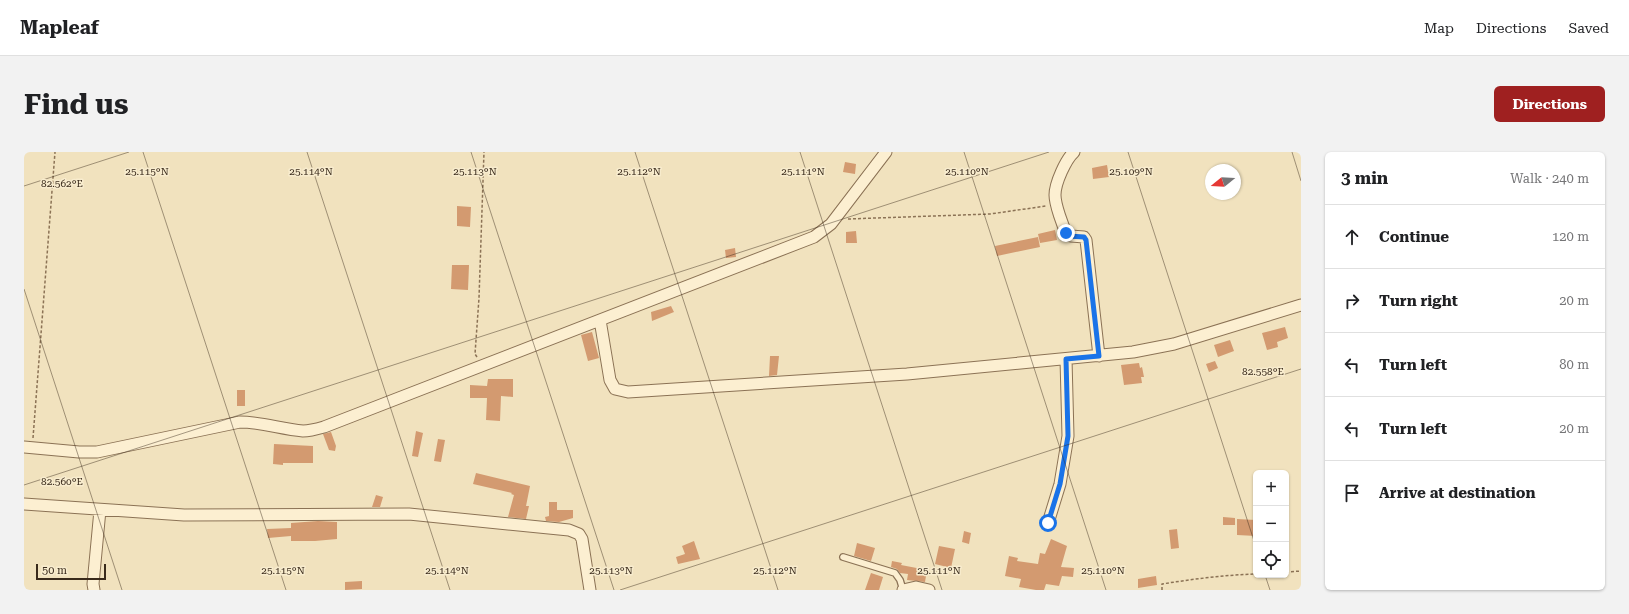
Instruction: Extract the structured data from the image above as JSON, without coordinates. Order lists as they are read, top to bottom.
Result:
{
  "scale_bar": "50 m",
  "north": "left",
  "page": {
    "header": "Mapleaf",
    "nav": ["Map", "Directions", "Saved"],
    "buttons": "Directions",
    "title": "Find us",
    "heading": ["3 min", "Walk · 240 m"],
    "list": [
      ["Continue", "120 m"],
      ["Turn right", "20 m"],
      ["Turn left", "80 m"],
      ["Turn left", "20 m"],
      "Arrive at destination"
    ],
    "map_buttons": ["+", "−"],
    "scale": "50 m"
  },
  "coordinates": [
    "25.115°N",
    "25.114°N",
    "25.113°N",
    "25.112°N",
    "25.111°N",
    "25.110°N",
    "25.109°N",
    "82.562°E",
    "82.558°E",
    "82.560°E"
  ]
}
